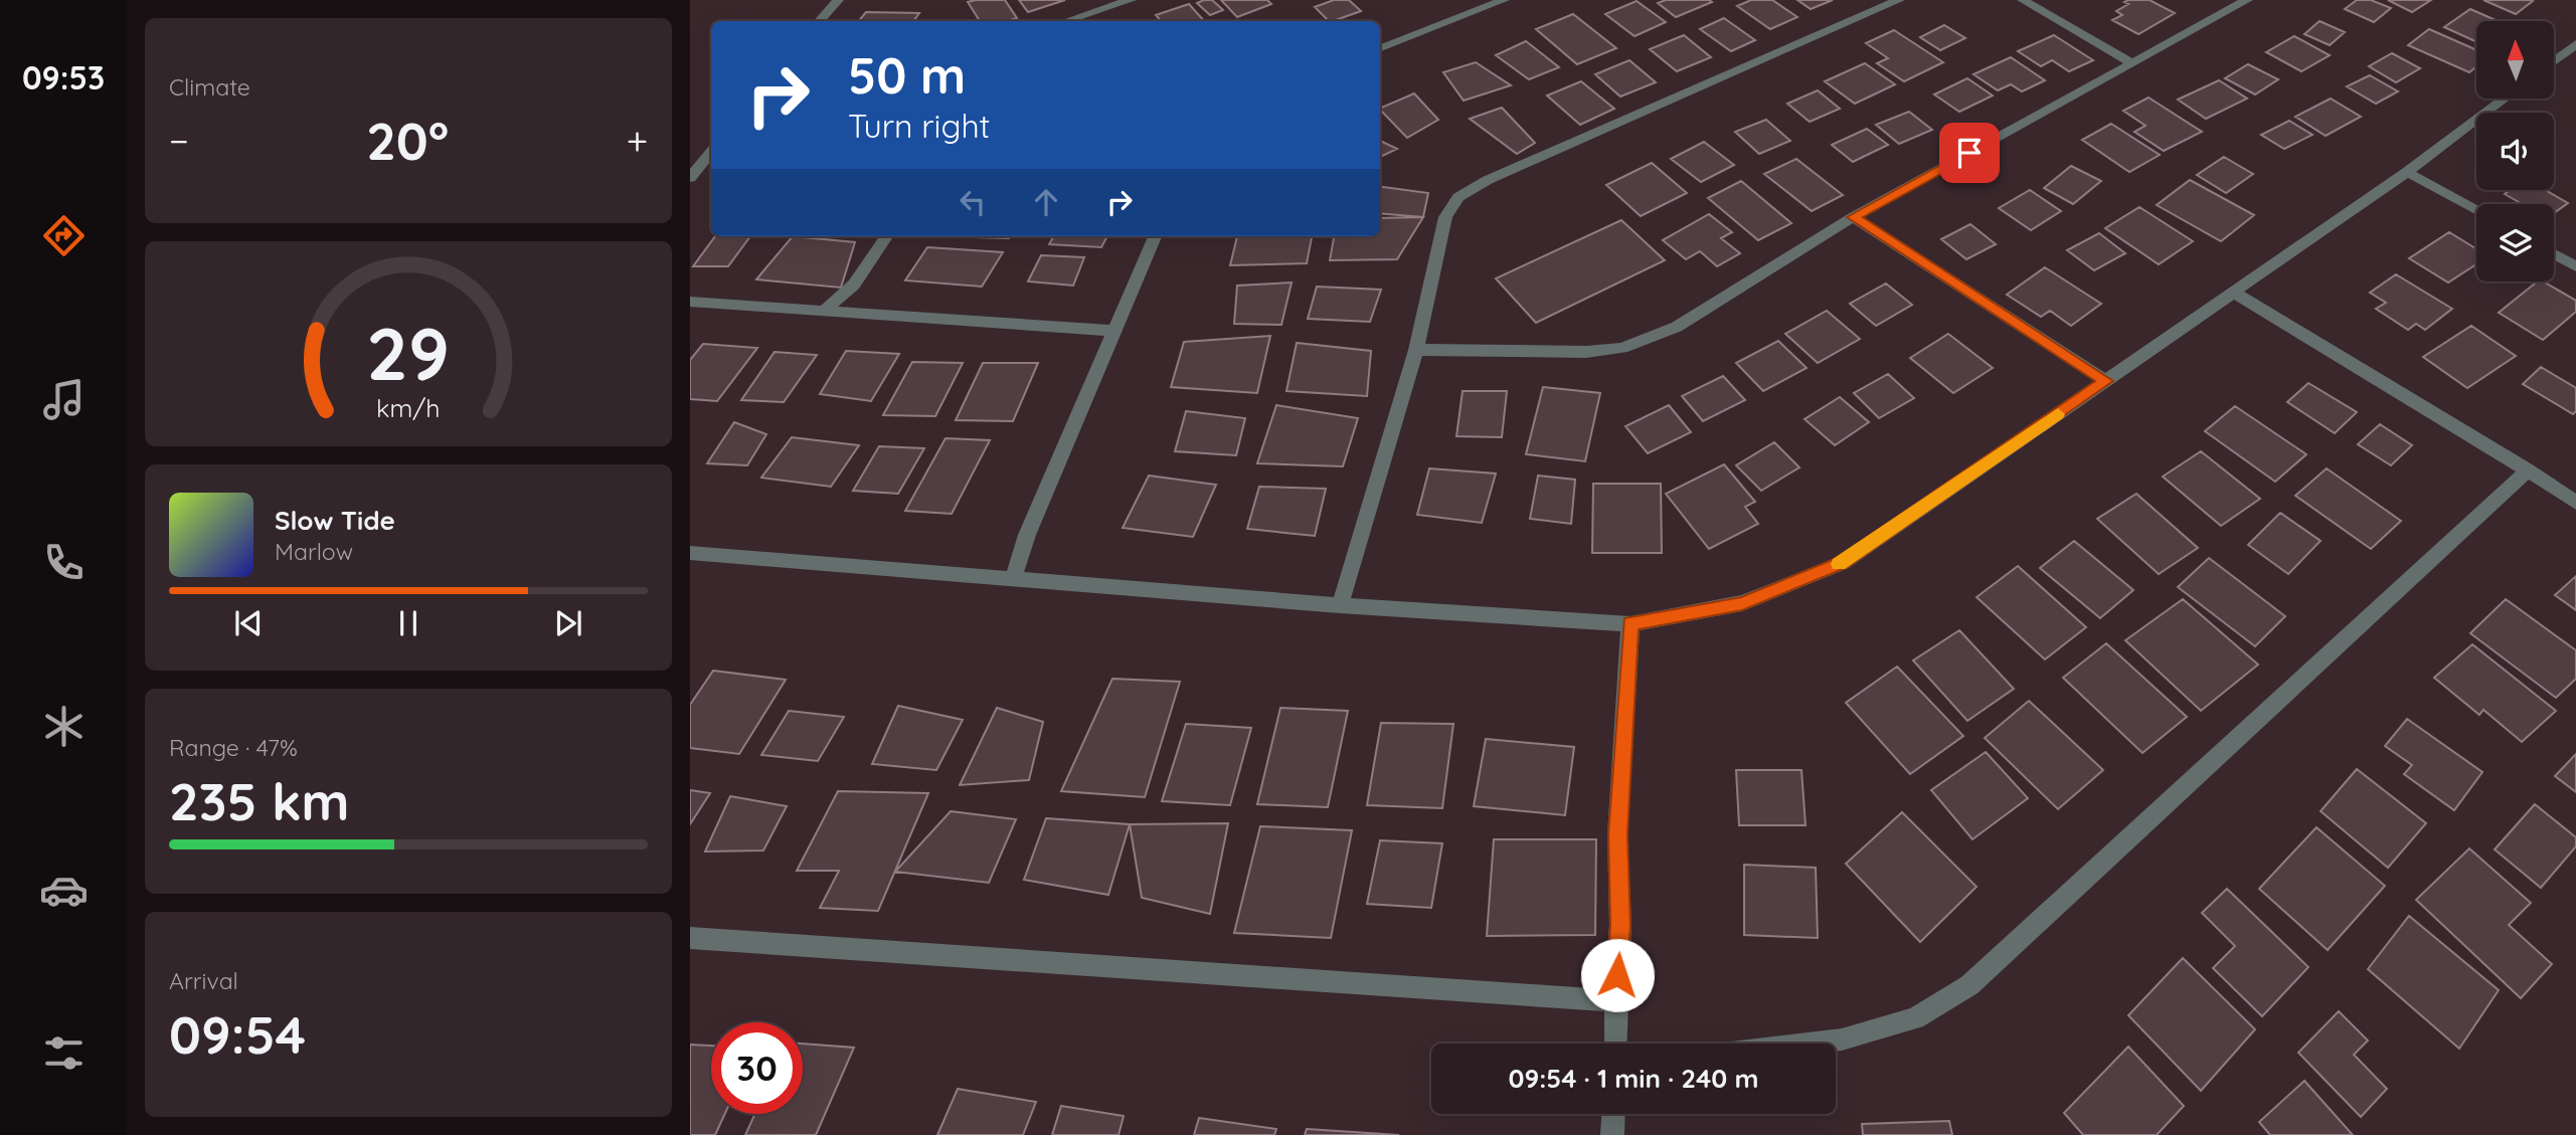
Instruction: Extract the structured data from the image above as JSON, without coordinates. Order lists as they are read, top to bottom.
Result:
{
  "north": "top",
  "page": {
    "tabs": "09:53",
    "tile": [
      "Climate",
      ["Range · 47%", "235 km"],
      ["Arrival", "09:54"]
    ],
    "turn": ["50 m", "Turn right"],
    "heat": ["−", "20°", "+"],
    "song": ["Slow Tide", "Marlow"],
    "limit": "30",
    "trip": "09:54 · 1 min · 240 m",
    "gauge": ["29", "km/h"]
  }
}
